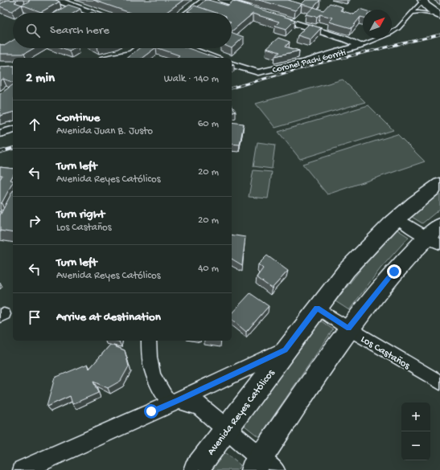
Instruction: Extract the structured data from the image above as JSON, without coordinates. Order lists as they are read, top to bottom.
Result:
{
  "streets": {
    "main road": ["Avenida Reyes Católicos"],
    "street": ["Coronel Pachi Gorriti", "Los Castaños"]
  },
  "crossings": [
    ["Los Castaños", "Avenida Reyes Católicos"]
  ],
  "north": "top right",
  "page": {
    "search": "Search here",
    "heading": ["2 min", "Walk · 140 m"],
    "list": [
      ["Continue", "Avenida Juan B. Justo", "60 m"],
      ["Turn left", "Avenida Reyes Católicos", "20 m"],
      ["Turn right", "Los Castaños", "20 m"],
      ["Turn left", "Avenida Reyes Católicos", "40 m"],
      "Arrive at destination"
    ],
    "map_buttons": ["+", "−"]
  }
}
